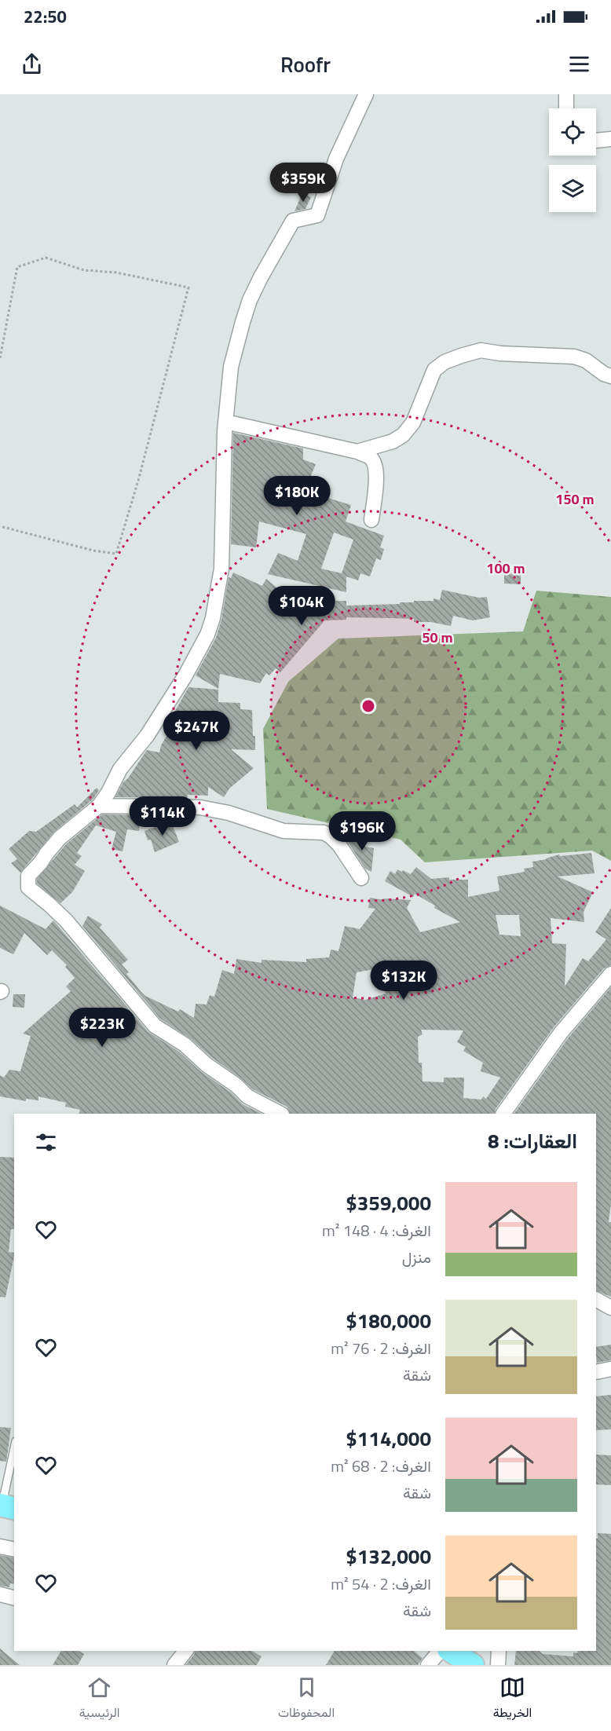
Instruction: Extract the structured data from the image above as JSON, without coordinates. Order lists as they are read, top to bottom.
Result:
{
  "page": {
    "status": "22:50",
    "header": "Roofr",
    "price": [
      "$359K",
      "$180K",
      "$104K",
      "$247K",
      "$114K",
      "$196K",
      "$132K",
      "$223K"
    ],
    "heading": "العقارات: 8",
    "list": [
      {
        "name": "$359,000",
        "note": "الغرف: 4 · 148 m² · منزل"
      },
      {
        "name": "$180,000",
        "note": "الغرف: 2 · 76 m² · شقة"
      },
      {
        "name": "$114,000",
        "note": "الغرف: 2 · 68 m² · شقة"
      },
      {
        "name": "$132,000",
        "note": "الغرف: 2 · 54 m² · شقة"
      }
    ],
    "tabs": ["الخريطة", "المحفوظات", "الرئيسية"]
  },
  "rings": ["150 m", "100 m", "50 m"]
}
